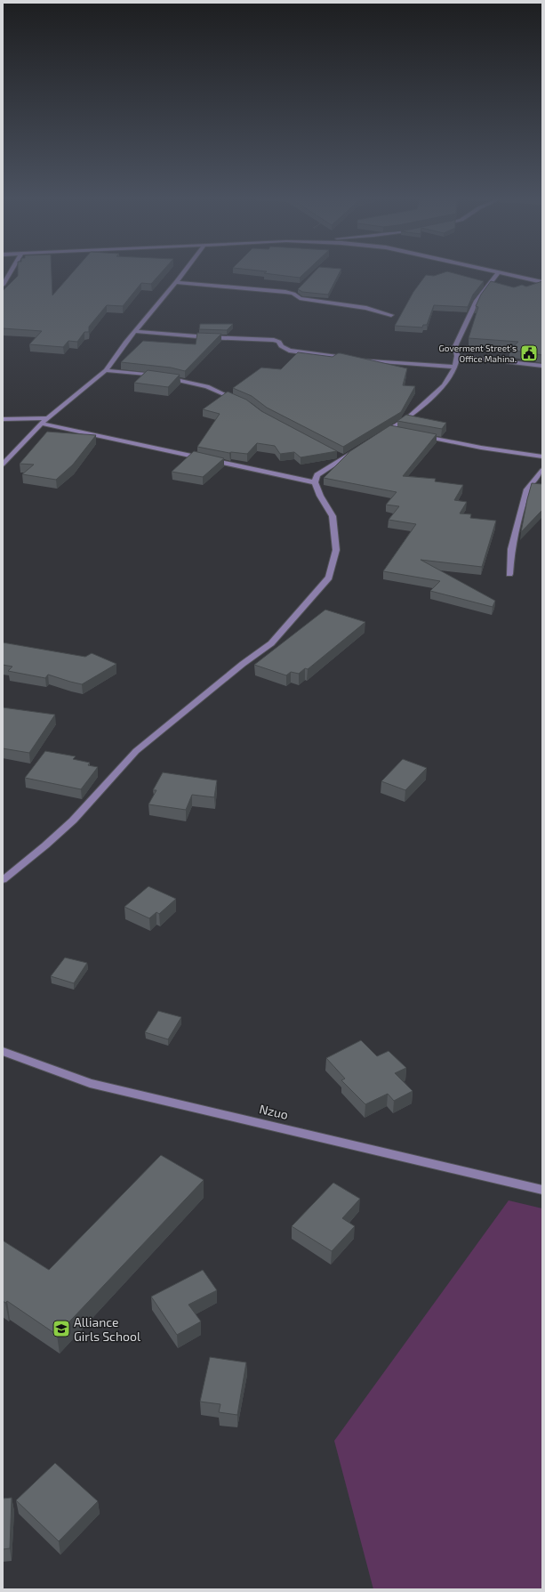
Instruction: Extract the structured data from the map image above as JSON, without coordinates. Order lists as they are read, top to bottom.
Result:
{
  "streets": {
    "street": ["Nzuo"]
  },
  "places": {
    "public building": ["Goverment Street's Office Mahina."],
    "school or university": ["Alliance Girls School"]
  }
}
